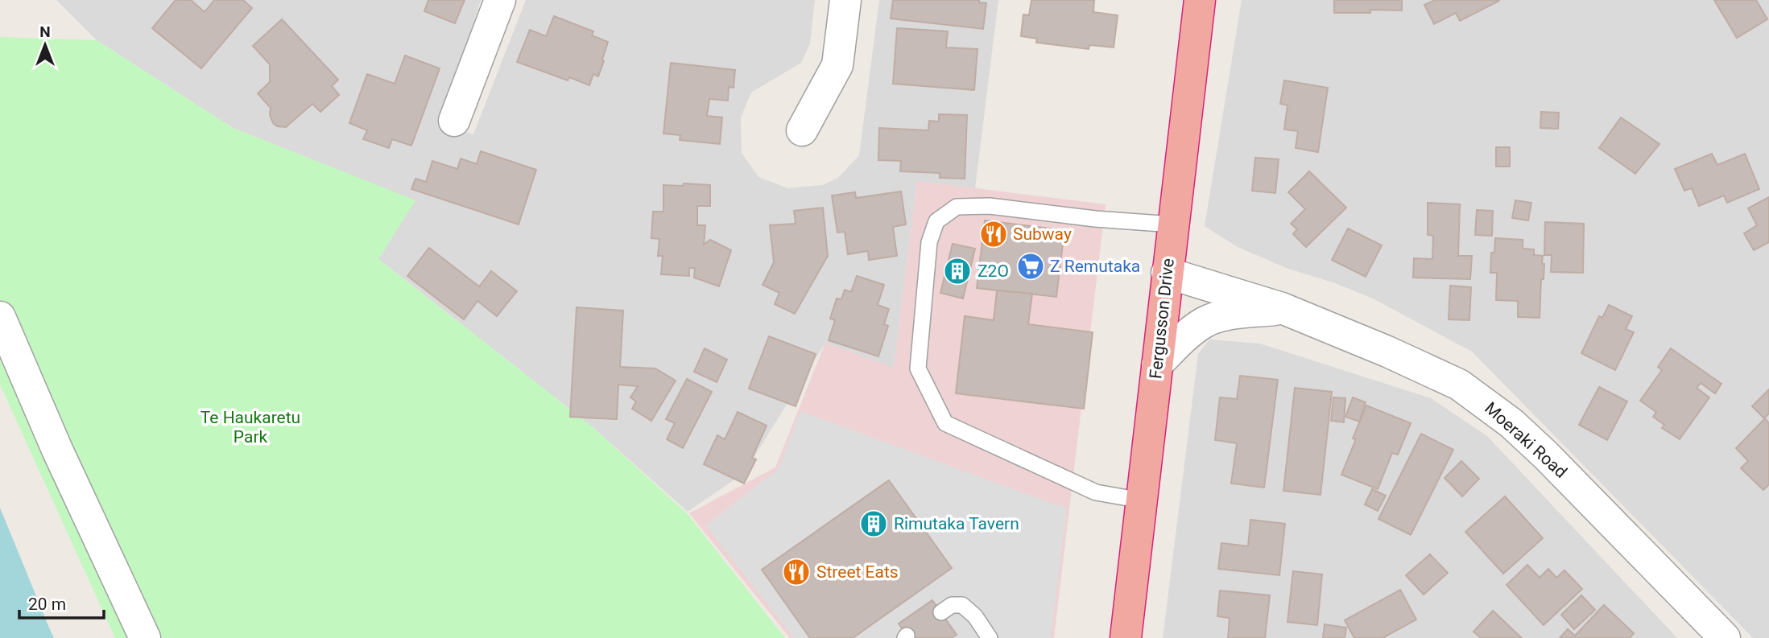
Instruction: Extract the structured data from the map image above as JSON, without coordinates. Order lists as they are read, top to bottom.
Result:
{
  "streets": {
    "highway": ["Fergusson Drive"],
    "street": ["Moeraki Road"]
  },
  "crossings": [
    ["Fergusson Drive", "Moeraki Road"]
  ],
  "parks": ["Te Haukaretu Park"],
  "places": {
    "restaurant": ["Subway", "Street Eats"],
    "supermarket": ["Z Remutaka"],
    "building": ["Z2O", "Rimutaka Tavern"]
  },
  "scale_bar": "20 m",
  "north": "top"
}
